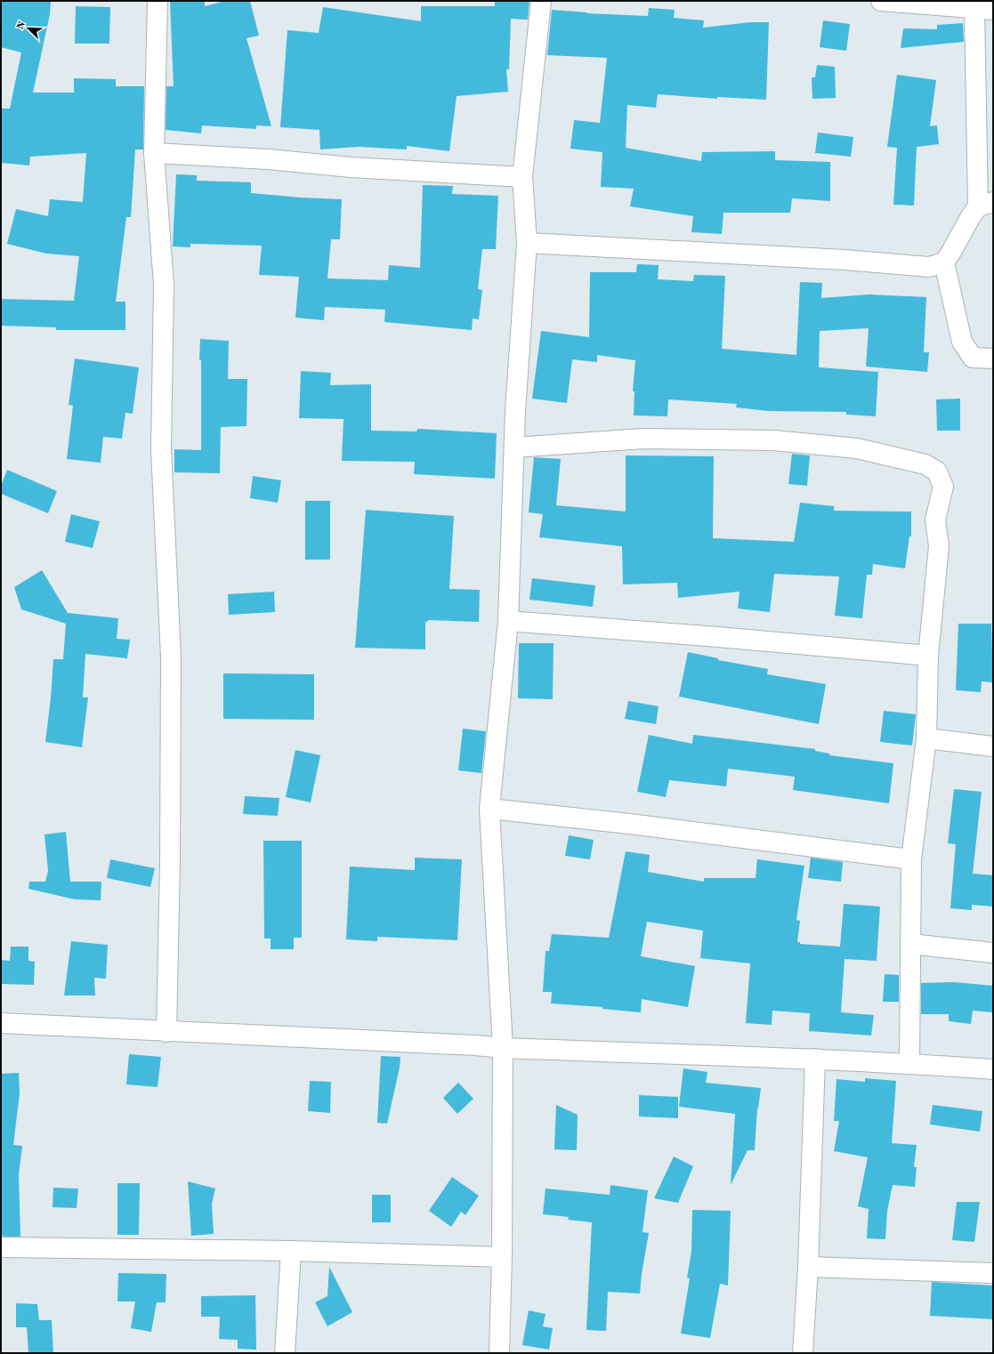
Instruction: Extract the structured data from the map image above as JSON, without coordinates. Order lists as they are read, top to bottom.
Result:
{
  "north": "top left"
}
